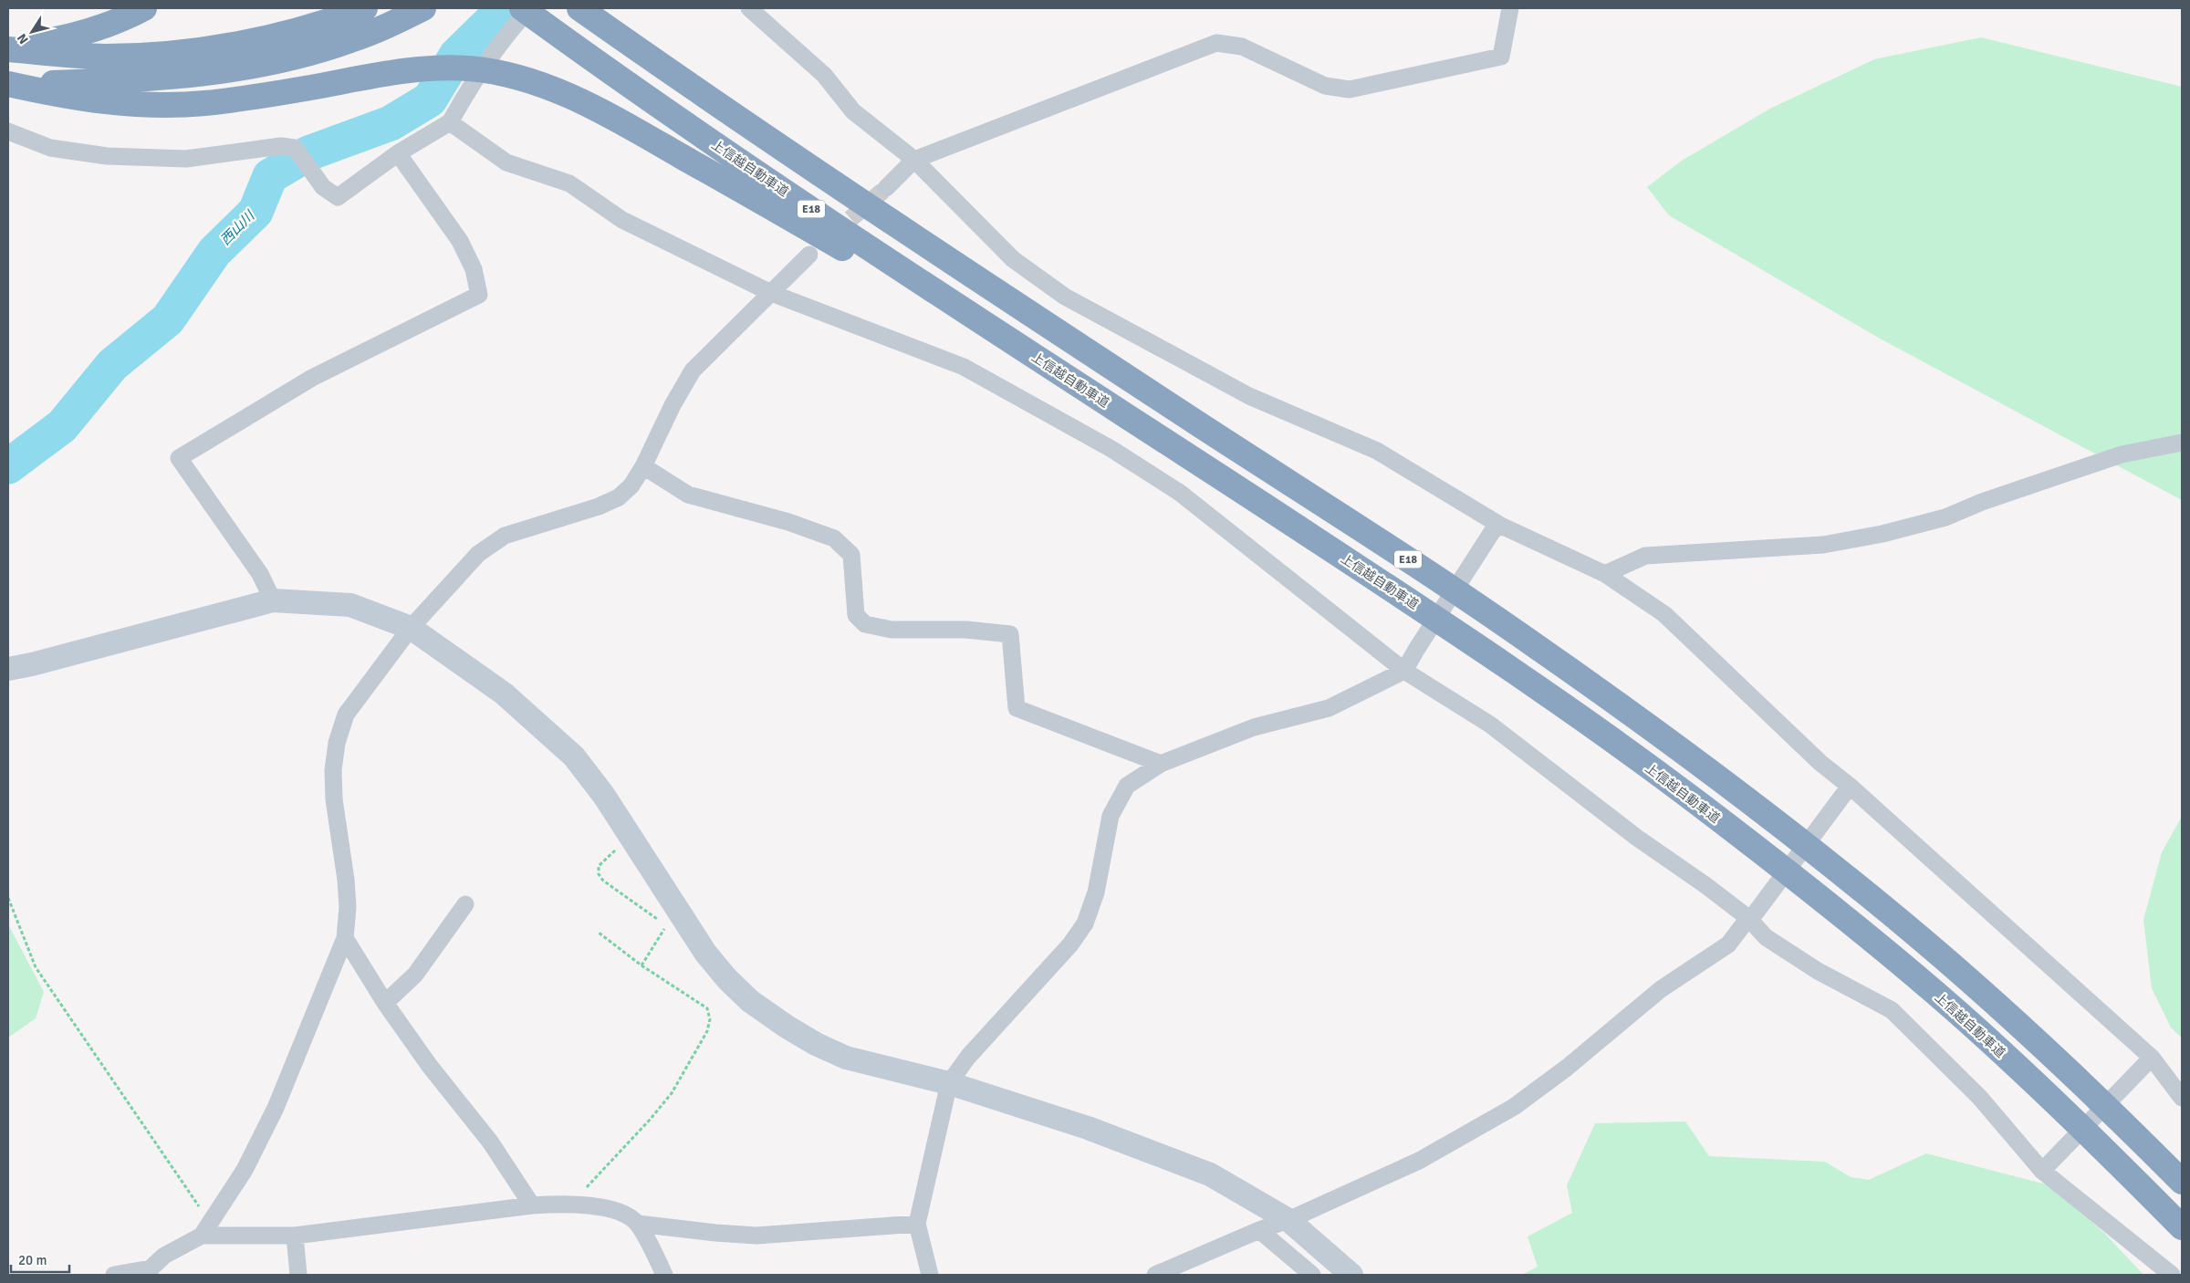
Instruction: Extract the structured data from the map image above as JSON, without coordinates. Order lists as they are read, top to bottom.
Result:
{
  "streets": {
    "highway": ["上信越自動車道", "E18"]
  },
  "water": ["西山川"],
  "scale_bar": "20 m",
  "north": "bottom left"
}
